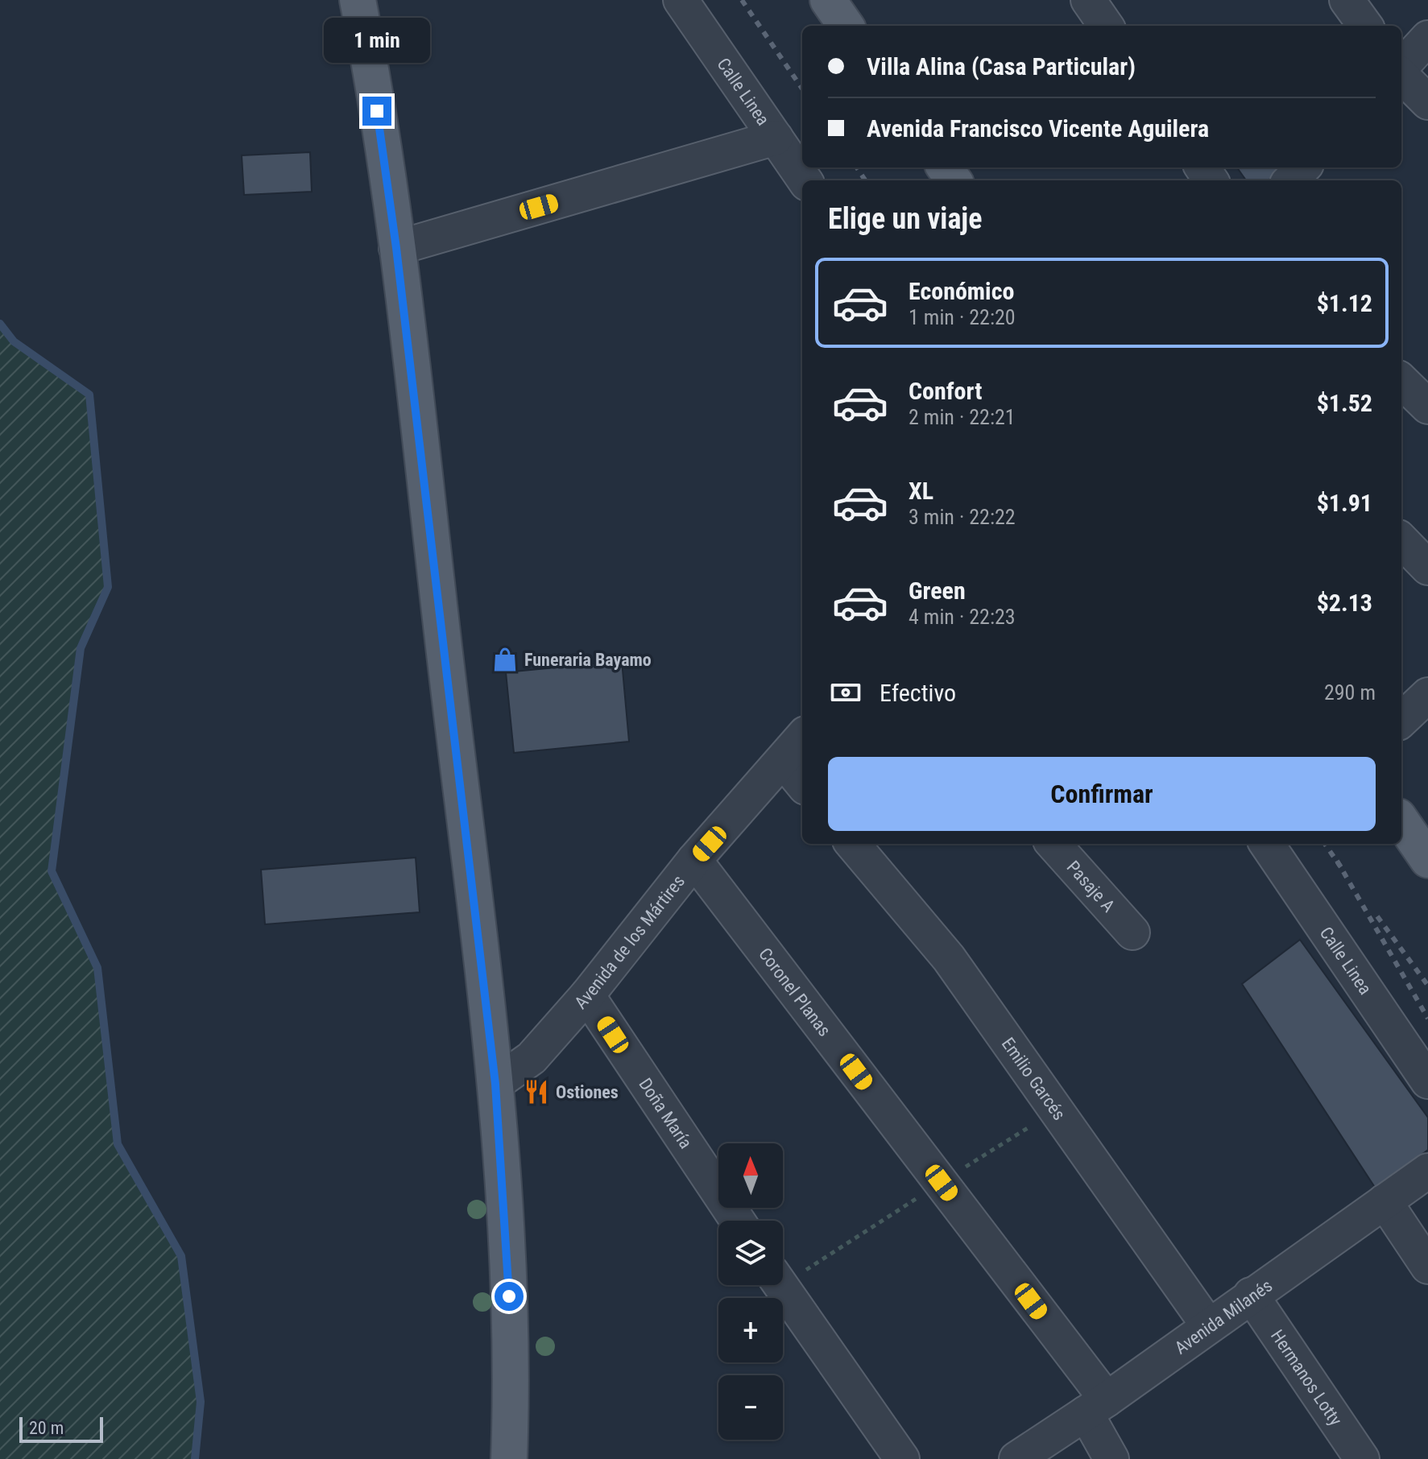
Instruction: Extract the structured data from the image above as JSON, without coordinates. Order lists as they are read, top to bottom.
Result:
{
  "streets": {
    "street": [
      "Calle Linea",
      "Pasaje A",
      "Avenida de los Mártires",
      "Coronel Planas",
      "Emilio Garcés",
      "Doña María",
      "Avenida Milanés",
      "Hermanos Lotty"
    ]
  },
  "crossings": [
    ["Avenida de los Mártires", "Coronel Planas"],
    ["Avenida de los Mártires", "Doña María"],
    ["Coronel Planas", "Avenida Milanés"],
    ["Emilio Garcés", "Avenida Milanés"],
    ["Avenida Milanés", "Hermanos Lotty"]
  ],
  "places": {
    "shop": ["Funeraria Bayamo"],
    "restaurant": ["Ostiones"]
  },
  "scale_bar": "20 m",
  "north": "top",
  "page": {
    "bubble": "1 min",
    "banner": ["Villa Alina (Casa Particular)", "Avenida Francisco Vicente Aguilera"],
    "heading": "Elige un viaje",
    "list": [
      {
        "name": "Económico",
        "note": "1 min · 22:20",
        "value": "$1.12"
      },
      {
        "name": "Confort",
        "note": "2 min · 22:21",
        "value": "$1.52"
      },
      {
        "name": "XL",
        "note": "3 min · 22:22",
        "value": "$1.91"
      },
      {
        "name": "Green",
        "note": "4 min · 22:23",
        "value": "$2.13"
      }
    ],
    "pay": ["Efectivo", "290 m"],
    "buttons": "Confirmar",
    "map_buttons": ["+", "−"],
    "scale": "20 m"
  }
}
